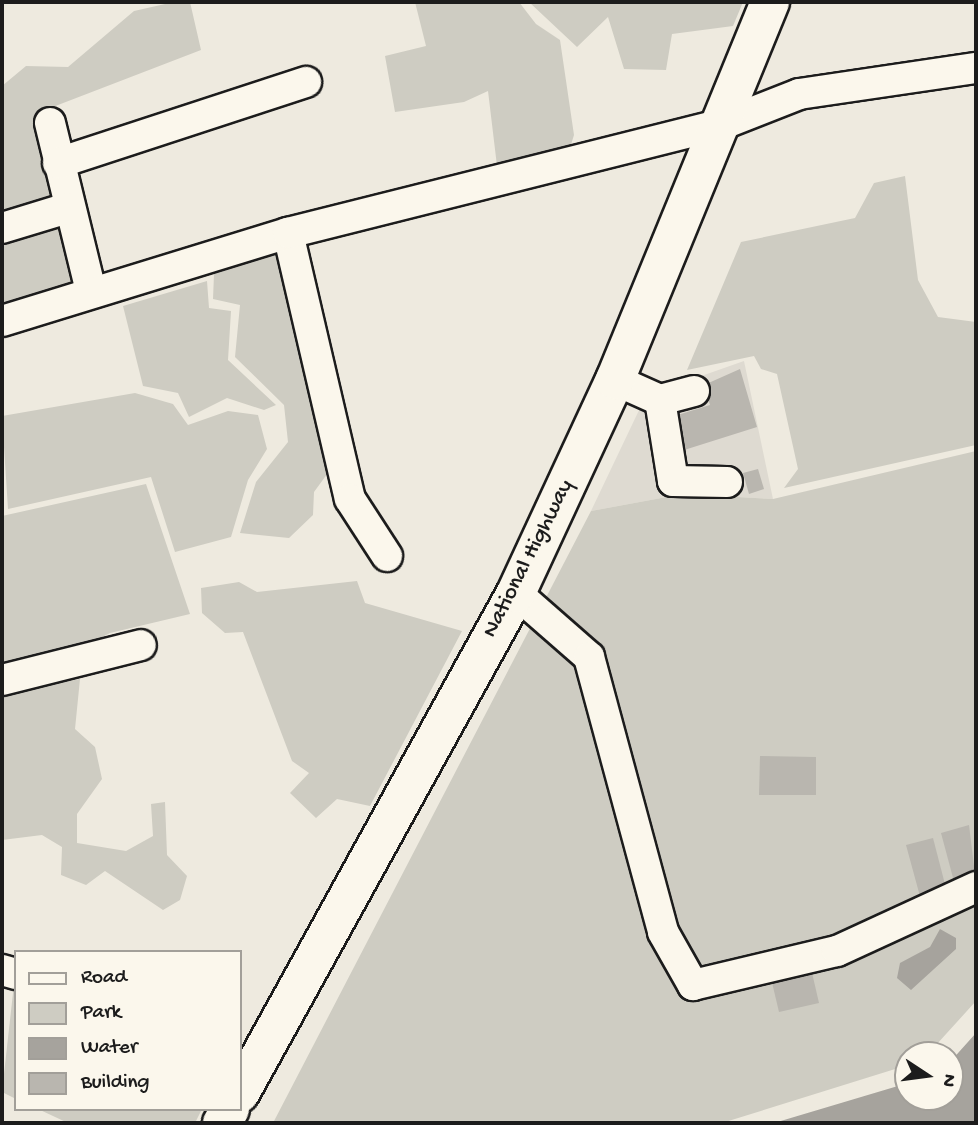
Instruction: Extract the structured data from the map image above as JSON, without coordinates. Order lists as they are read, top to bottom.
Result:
{
  "streets": {
    "main road": ["National Highway"]
  },
  "legend": [
    "Road",
    "Park",
    "Water",
    "Building"
  ],
  "north": "right"
}
